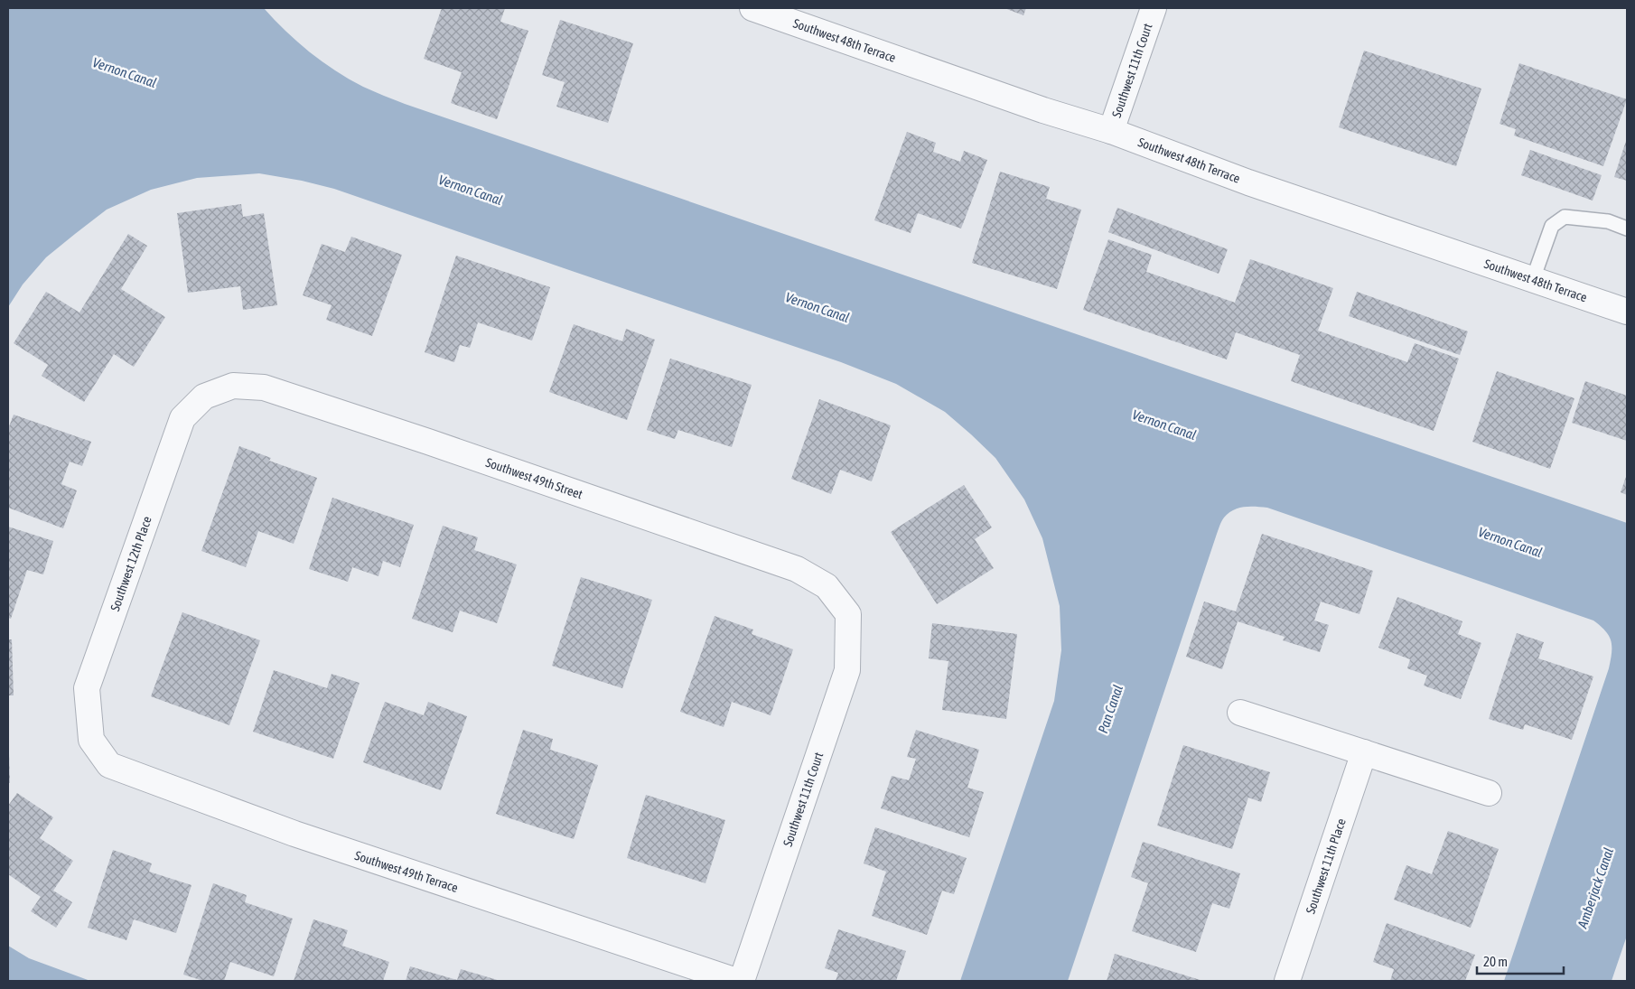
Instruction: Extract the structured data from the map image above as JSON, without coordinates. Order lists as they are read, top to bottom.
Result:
{
  "streets": {
    "street": [
      "Southwest 48th Terrace",
      "Southwest 11th Court",
      "Southwest 49th Street",
      "Southwest 12th Place",
      "Southwest 11th Place",
      "Southwest 49th Terrace"
    ]
  },
  "crossings": [
    ["Southwest 48th Terrace", "Southwest 11th Court"],
    ["Southwest 11th Court", "Southwest 49th Street"],
    ["Southwest 49th Street", "Southwest 12th Place"],
    ["Southwest 12th Place", "Southwest 49th Terrace"]
  ],
  "water": ["Vernon Canal", "Pan Canal", "Amberjack Canal"],
  "scale_bar": "20 m"
}
